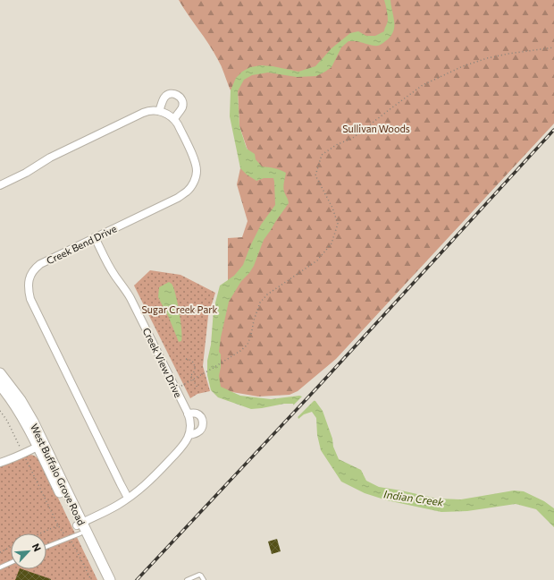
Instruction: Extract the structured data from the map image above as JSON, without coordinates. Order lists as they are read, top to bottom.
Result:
{
  "streets": {
    "main road": ["West Buffalo Grove Road"],
    "street": ["Creek Bend Drive", "Creek View Drive"]
  },
  "crossings": [
    ["Creek Bend Drive", "Creek View Drive"]
  ],
  "water": ["Indian Creek"],
  "parks": ["Sullivan Woods", "Sugar Creek Park"],
  "north": "top right"
}
